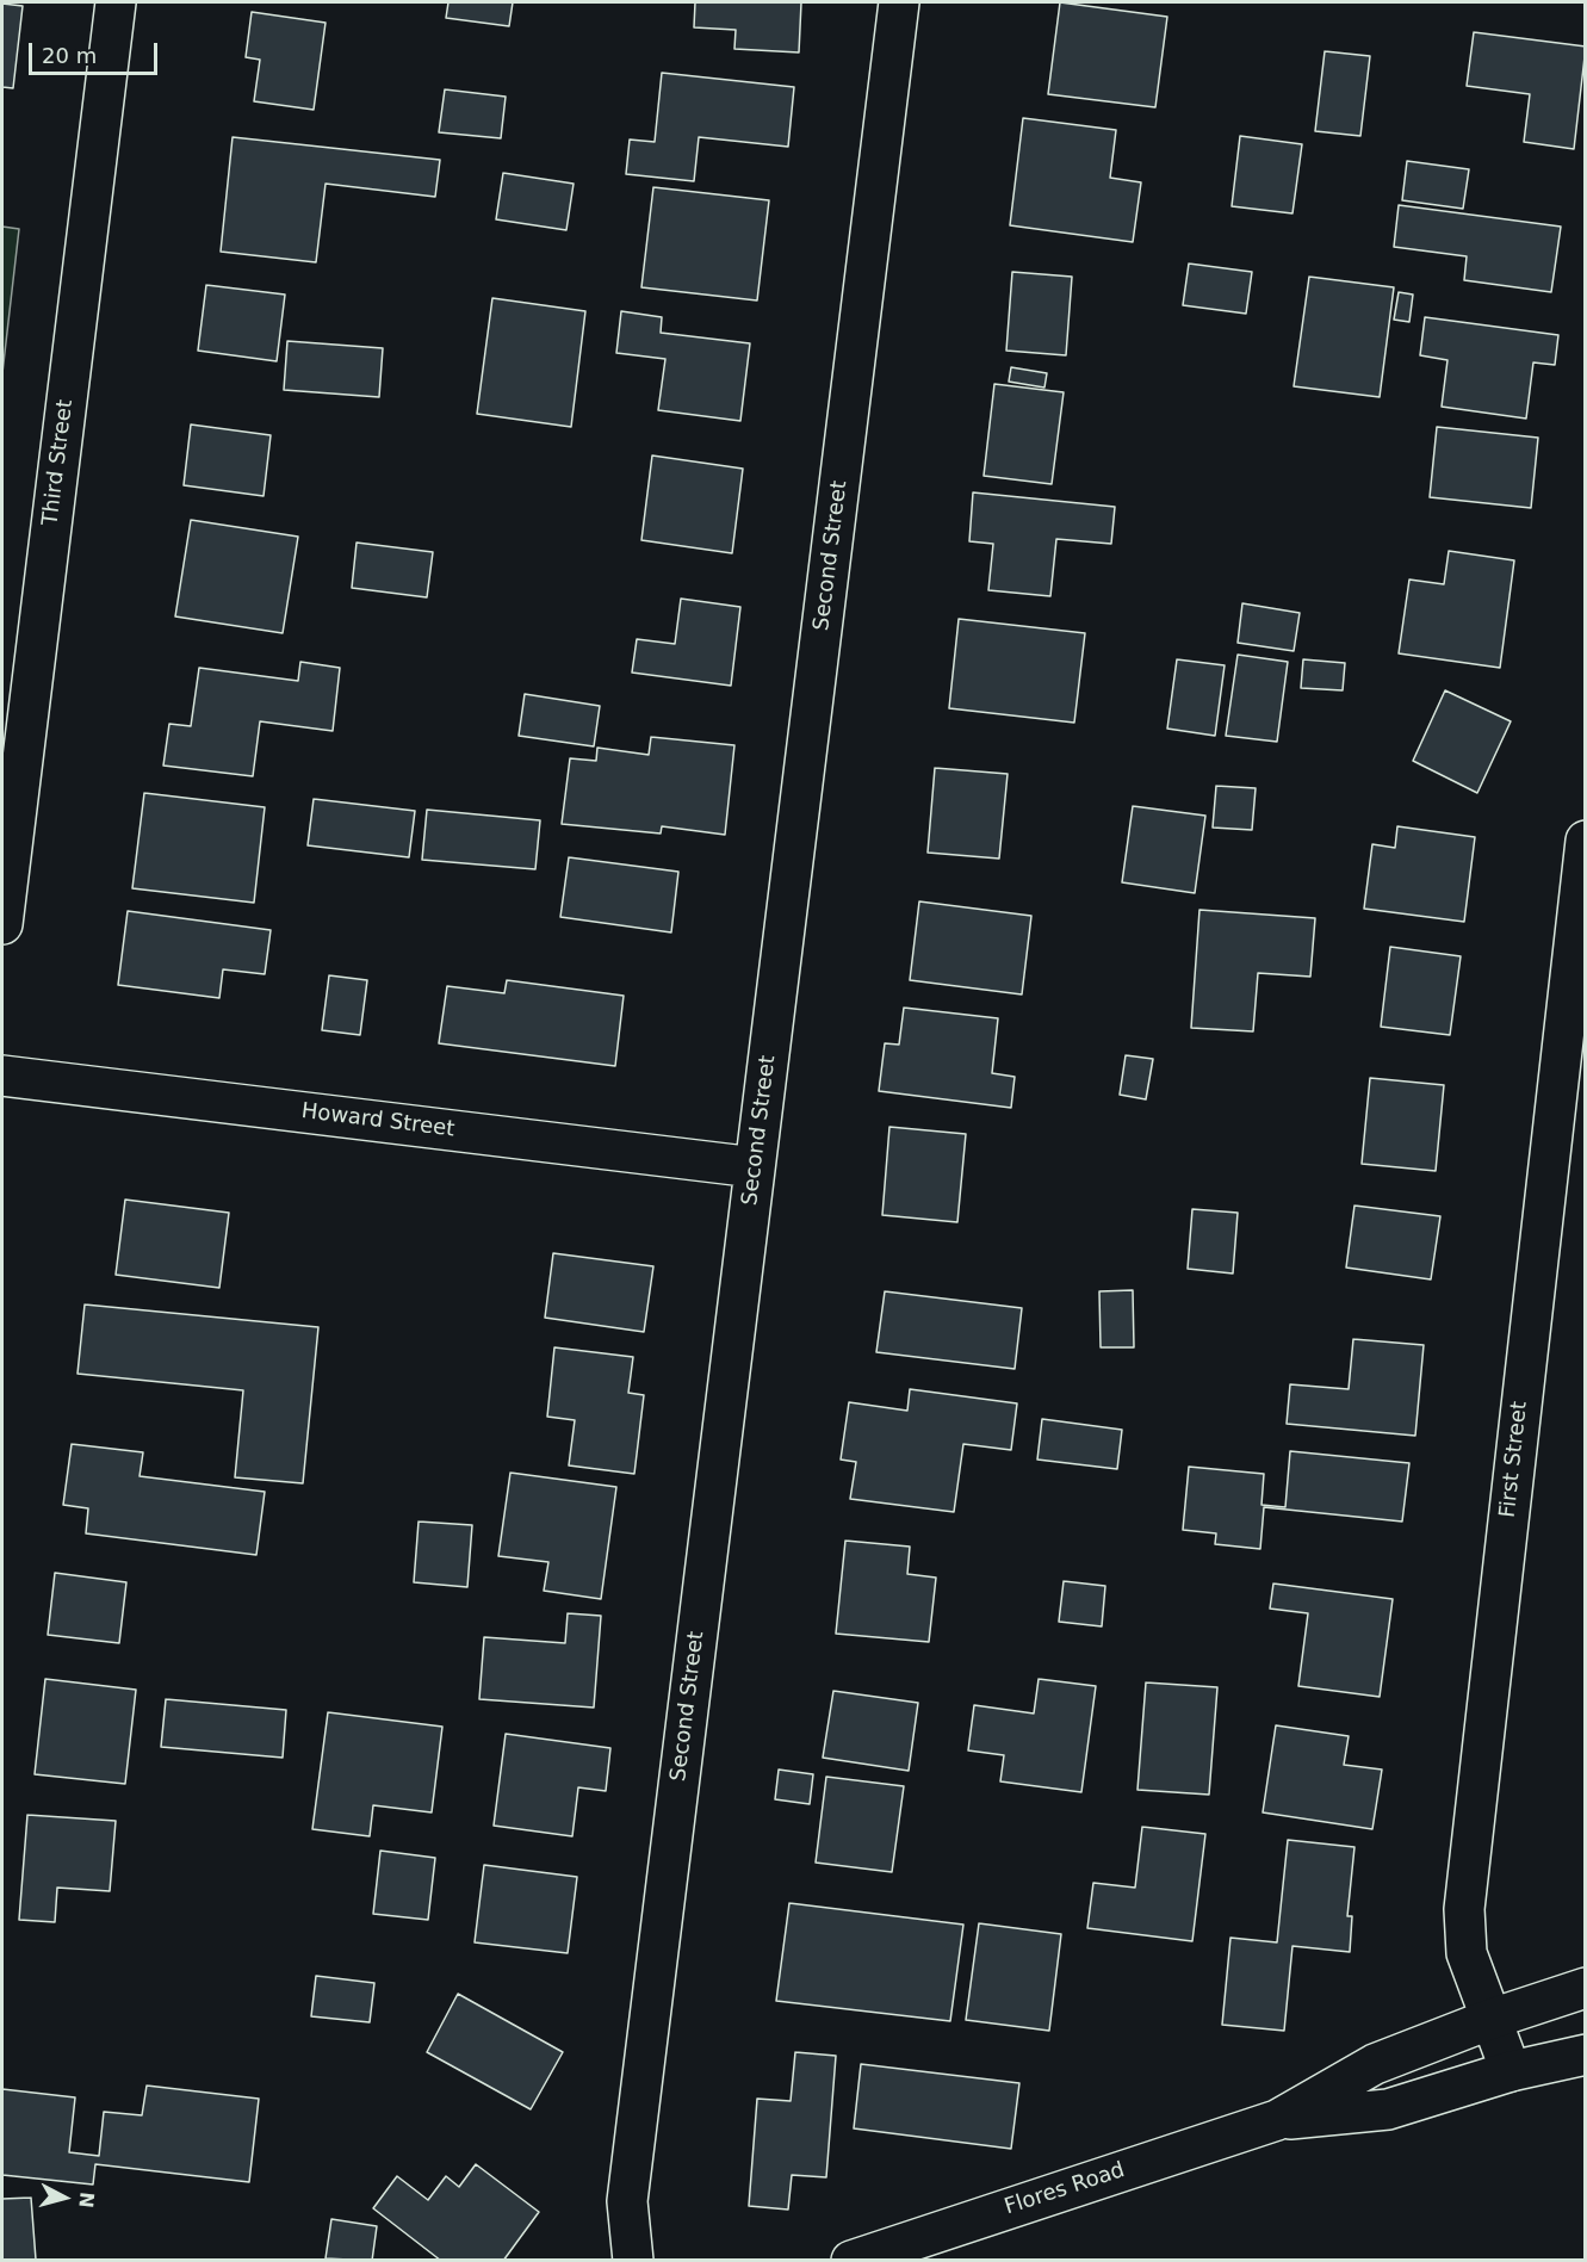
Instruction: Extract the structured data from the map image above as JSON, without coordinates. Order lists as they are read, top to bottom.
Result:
{
  "streets": {
    "street": [
      "Third Street",
      "Second Street",
      "Howard Street",
      "First Street",
      "Flores Road"
    ]
  },
  "crossings": [
    ["Second Street", "Howard Street"],
    ["First Street", "Flores Road"]
  ],
  "scale_bar": "20 m",
  "north": "right"
}
